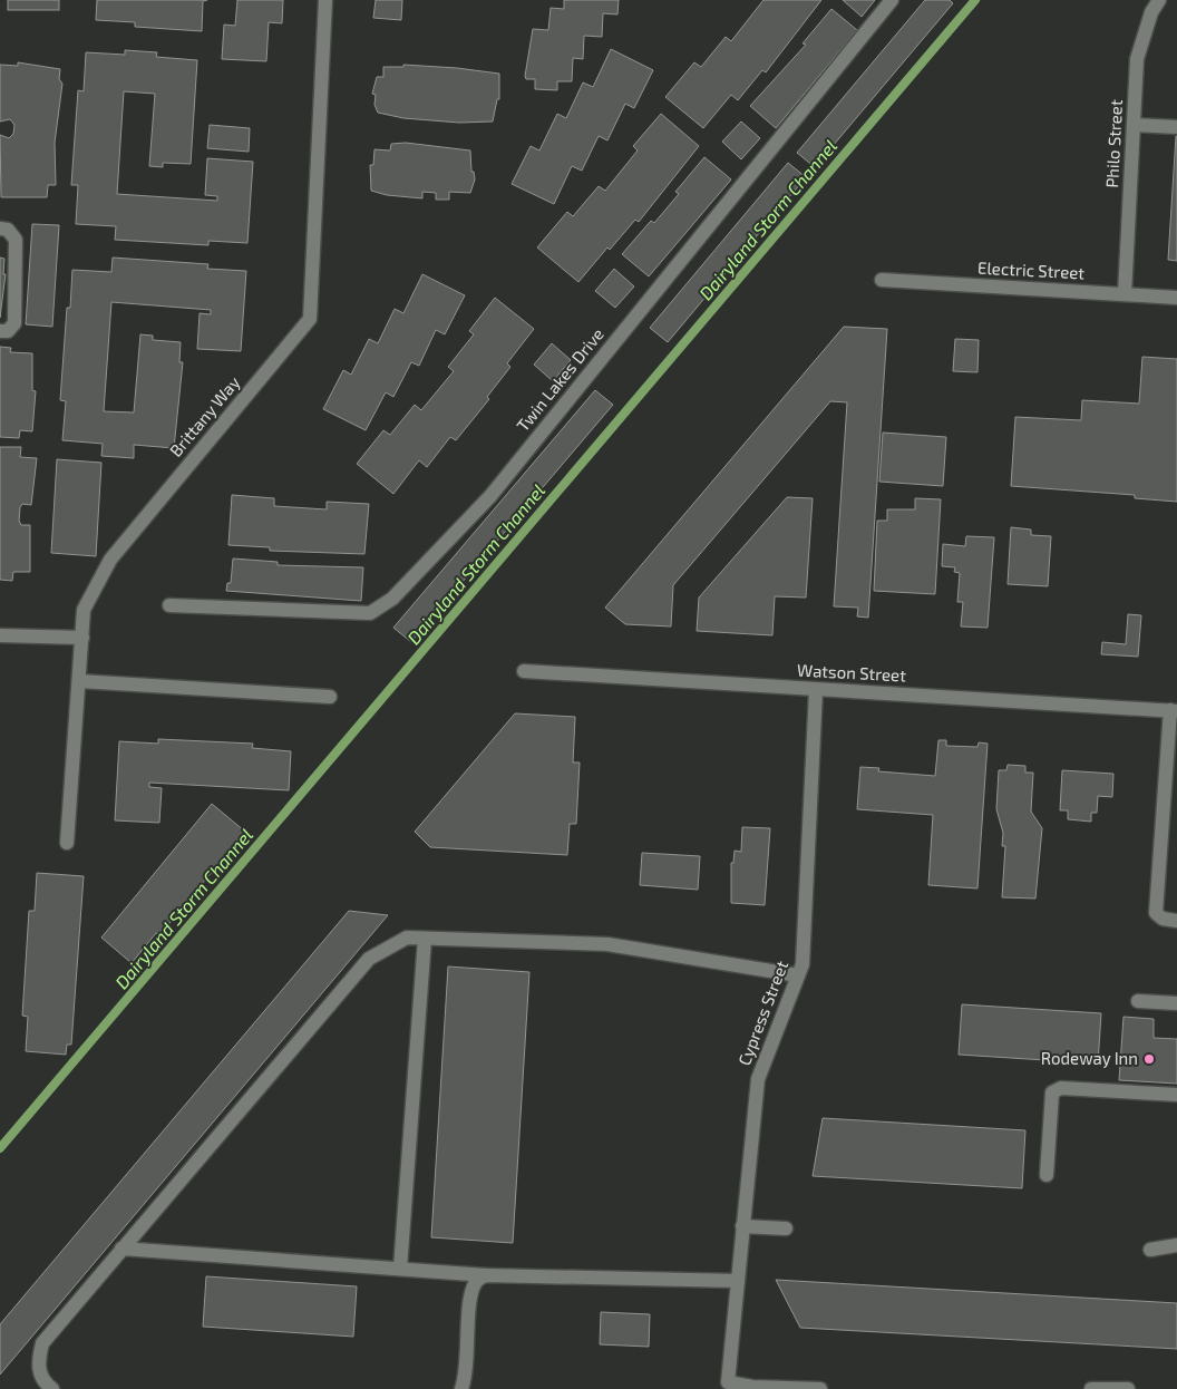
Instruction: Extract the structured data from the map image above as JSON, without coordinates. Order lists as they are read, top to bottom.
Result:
{
  "streets": {
    "street": [
      "Philo Street",
      "Electric Street",
      "Twin Lakes Drive",
      "Brittany Way",
      "Watson Street",
      "Cypress Street"
    ]
  },
  "crossings": [
    ["Philo Street", "Electric Street"],
    ["Watson Street", "Cypress Street"]
  ],
  "water": ["Dairyland Storm Channel"],
  "places": ["Rodeway Inn"]
}
